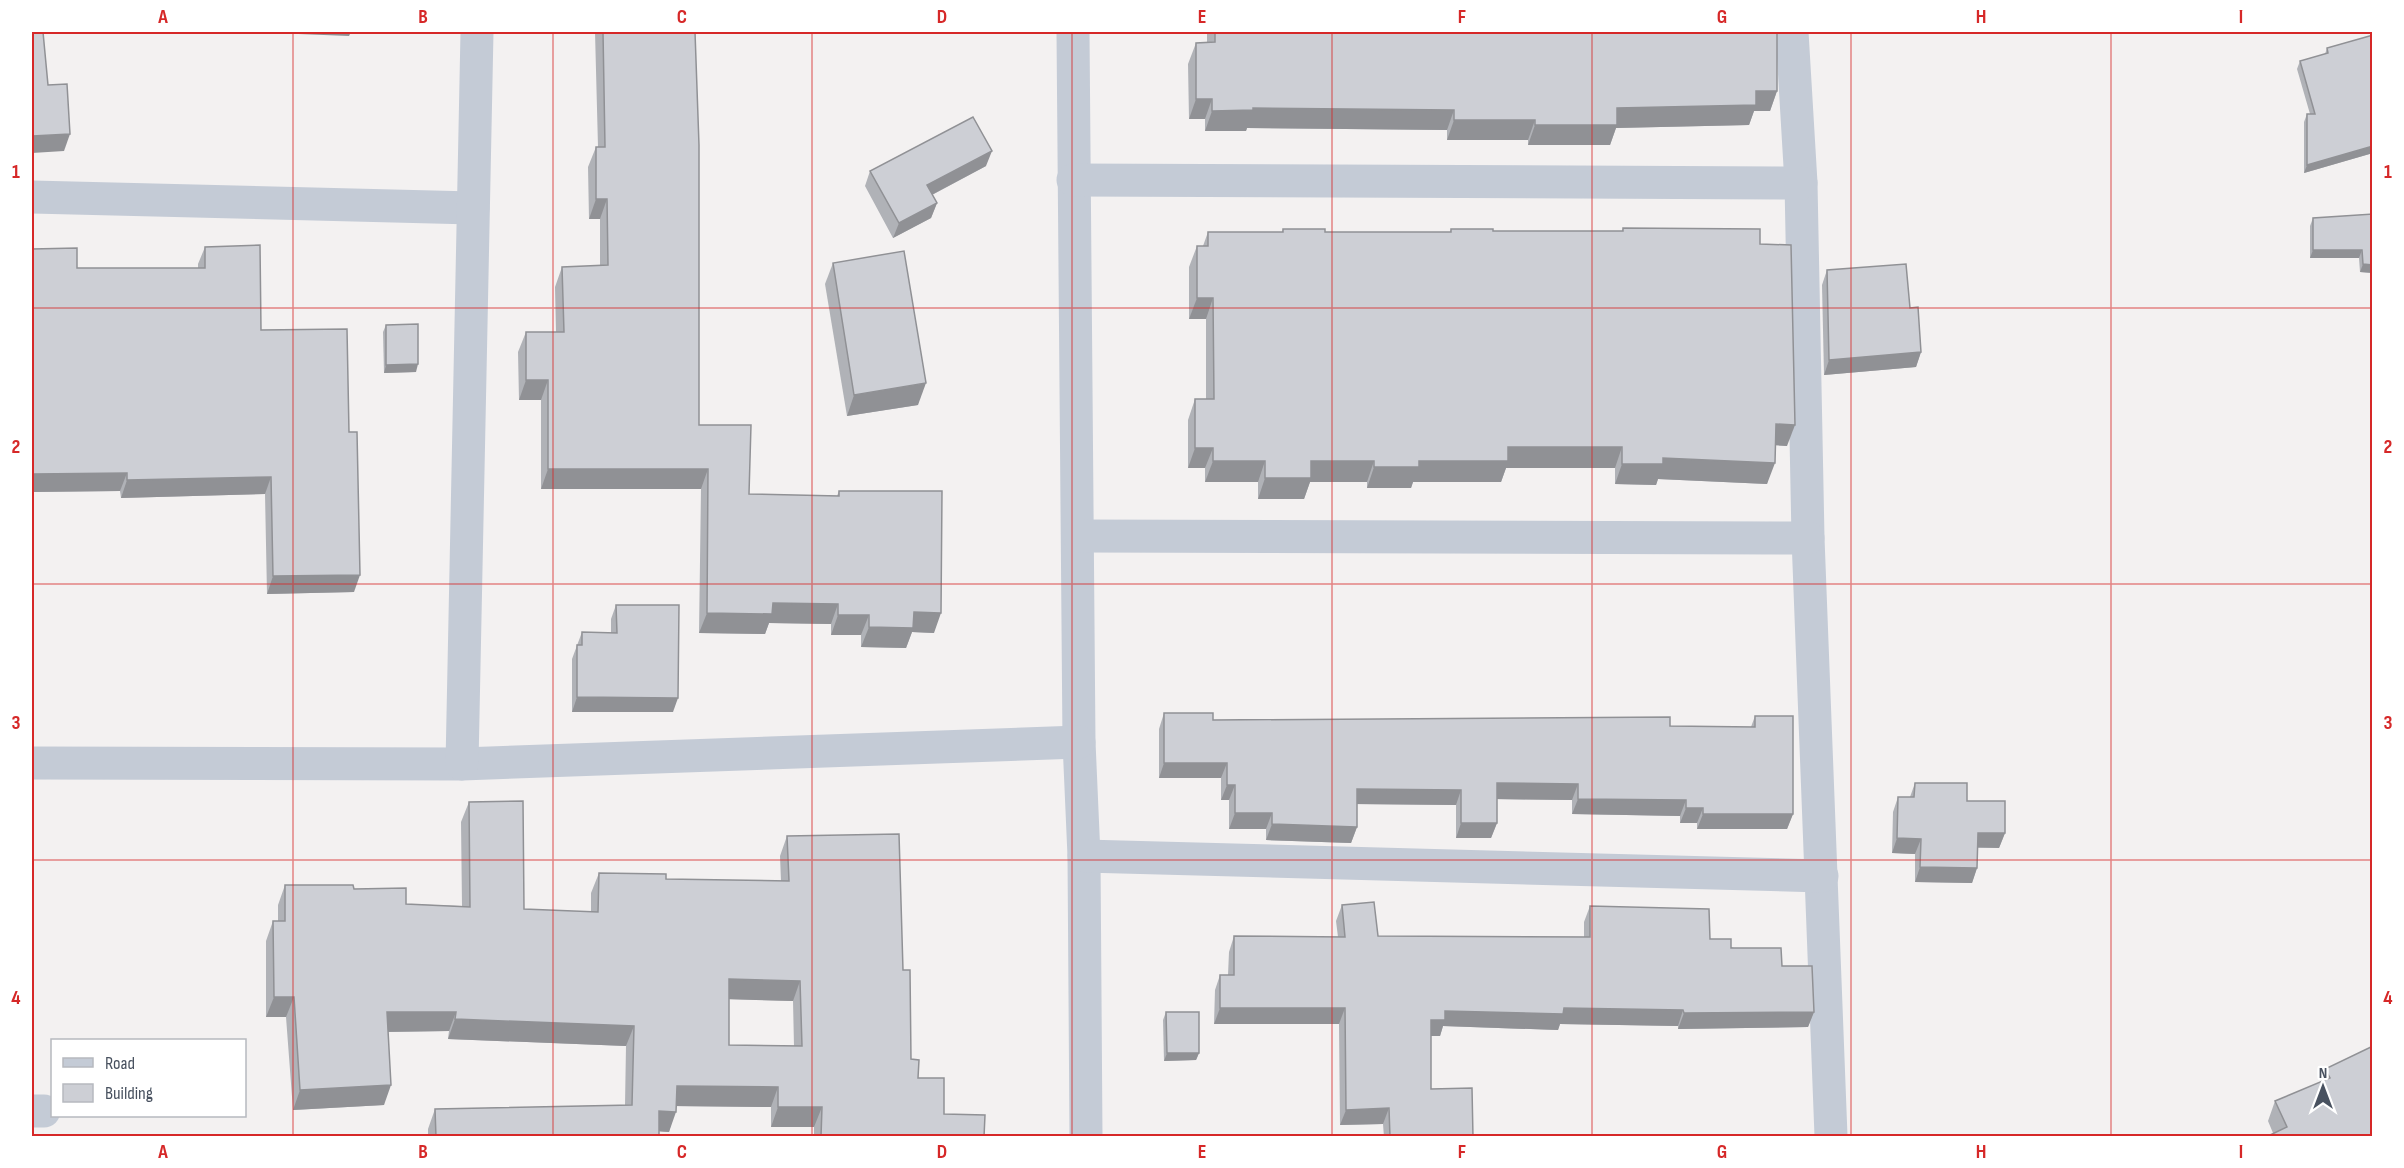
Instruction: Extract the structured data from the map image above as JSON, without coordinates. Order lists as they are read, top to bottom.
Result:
{
  "legend": ["Road", "Building"],
  "north": "top",
  "grid": {
    "columns": [
      "A",
      "B",
      "C",
      "D",
      "E",
      "F",
      "G",
      "H",
      "I"
    ],
    "rows": [
      "1",
      "2",
      "3",
      "4"
    ]
  }
}
